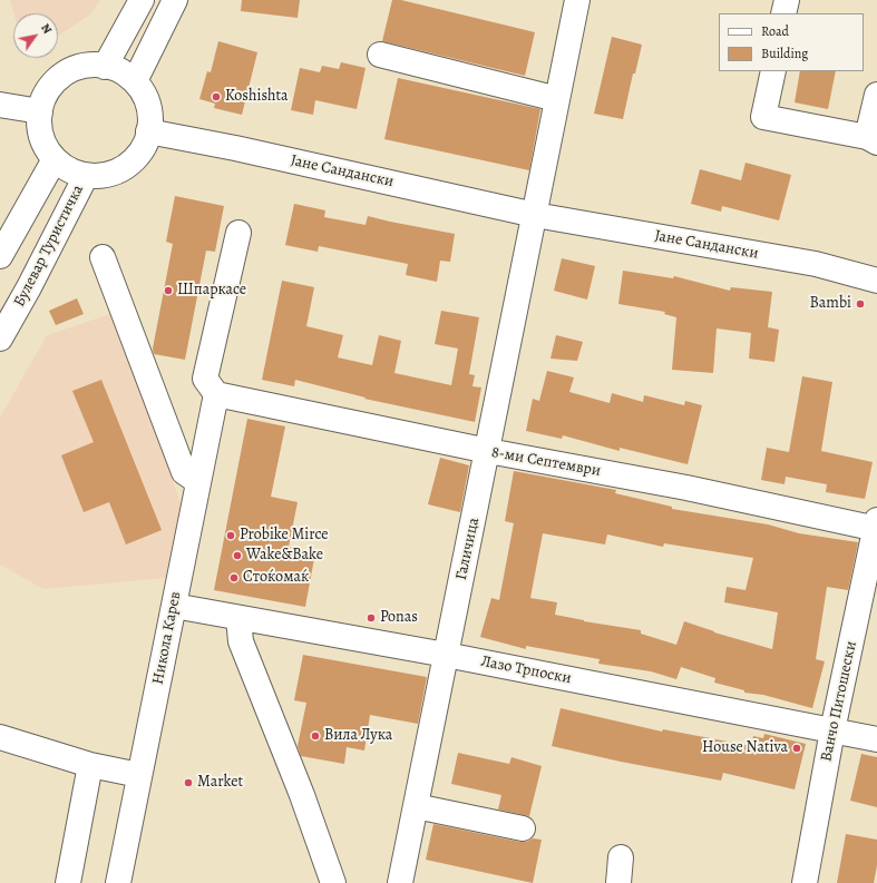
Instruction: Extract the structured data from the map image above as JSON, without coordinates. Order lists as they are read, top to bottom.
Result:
{
  "streets": {
    "street": [
      "Јане Сандански",
      "Булевар Туристичка",
      "8-ми Септември",
      "Галичица",
      "Никола Карев",
      "Лазо Трпоски",
      "Ванчо Питошески"
    ]
  },
  "crossings": [
    ["Јане Сандански", "Булевар Туристичка"],
    ["Јане Сандански", "Галичица"],
    ["8-ми Септември", "Галичица"],
    ["8-ми Септември", "Никола Карев"],
    ["8-ми Септември", "Ванчо Питошески"],
    ["Галичица", "Лазо Трпоски"],
    ["Никола Карев", "Лазо Трпоски"],
    ["Лазо Трпоски", "Ванчо Питошески"]
  ],
  "places": [
    "Koshishta",
    "Шпаркасе",
    "Bambi",
    "Probike Mirce",
    "Wake&Bake",
    "Стоќомаќ",
    "Ponas",
    "Вила Лука",
    "House Nativa",
    "Market"
  ],
  "legend": ["Road", "Building"],
  "north": "top right"
}
